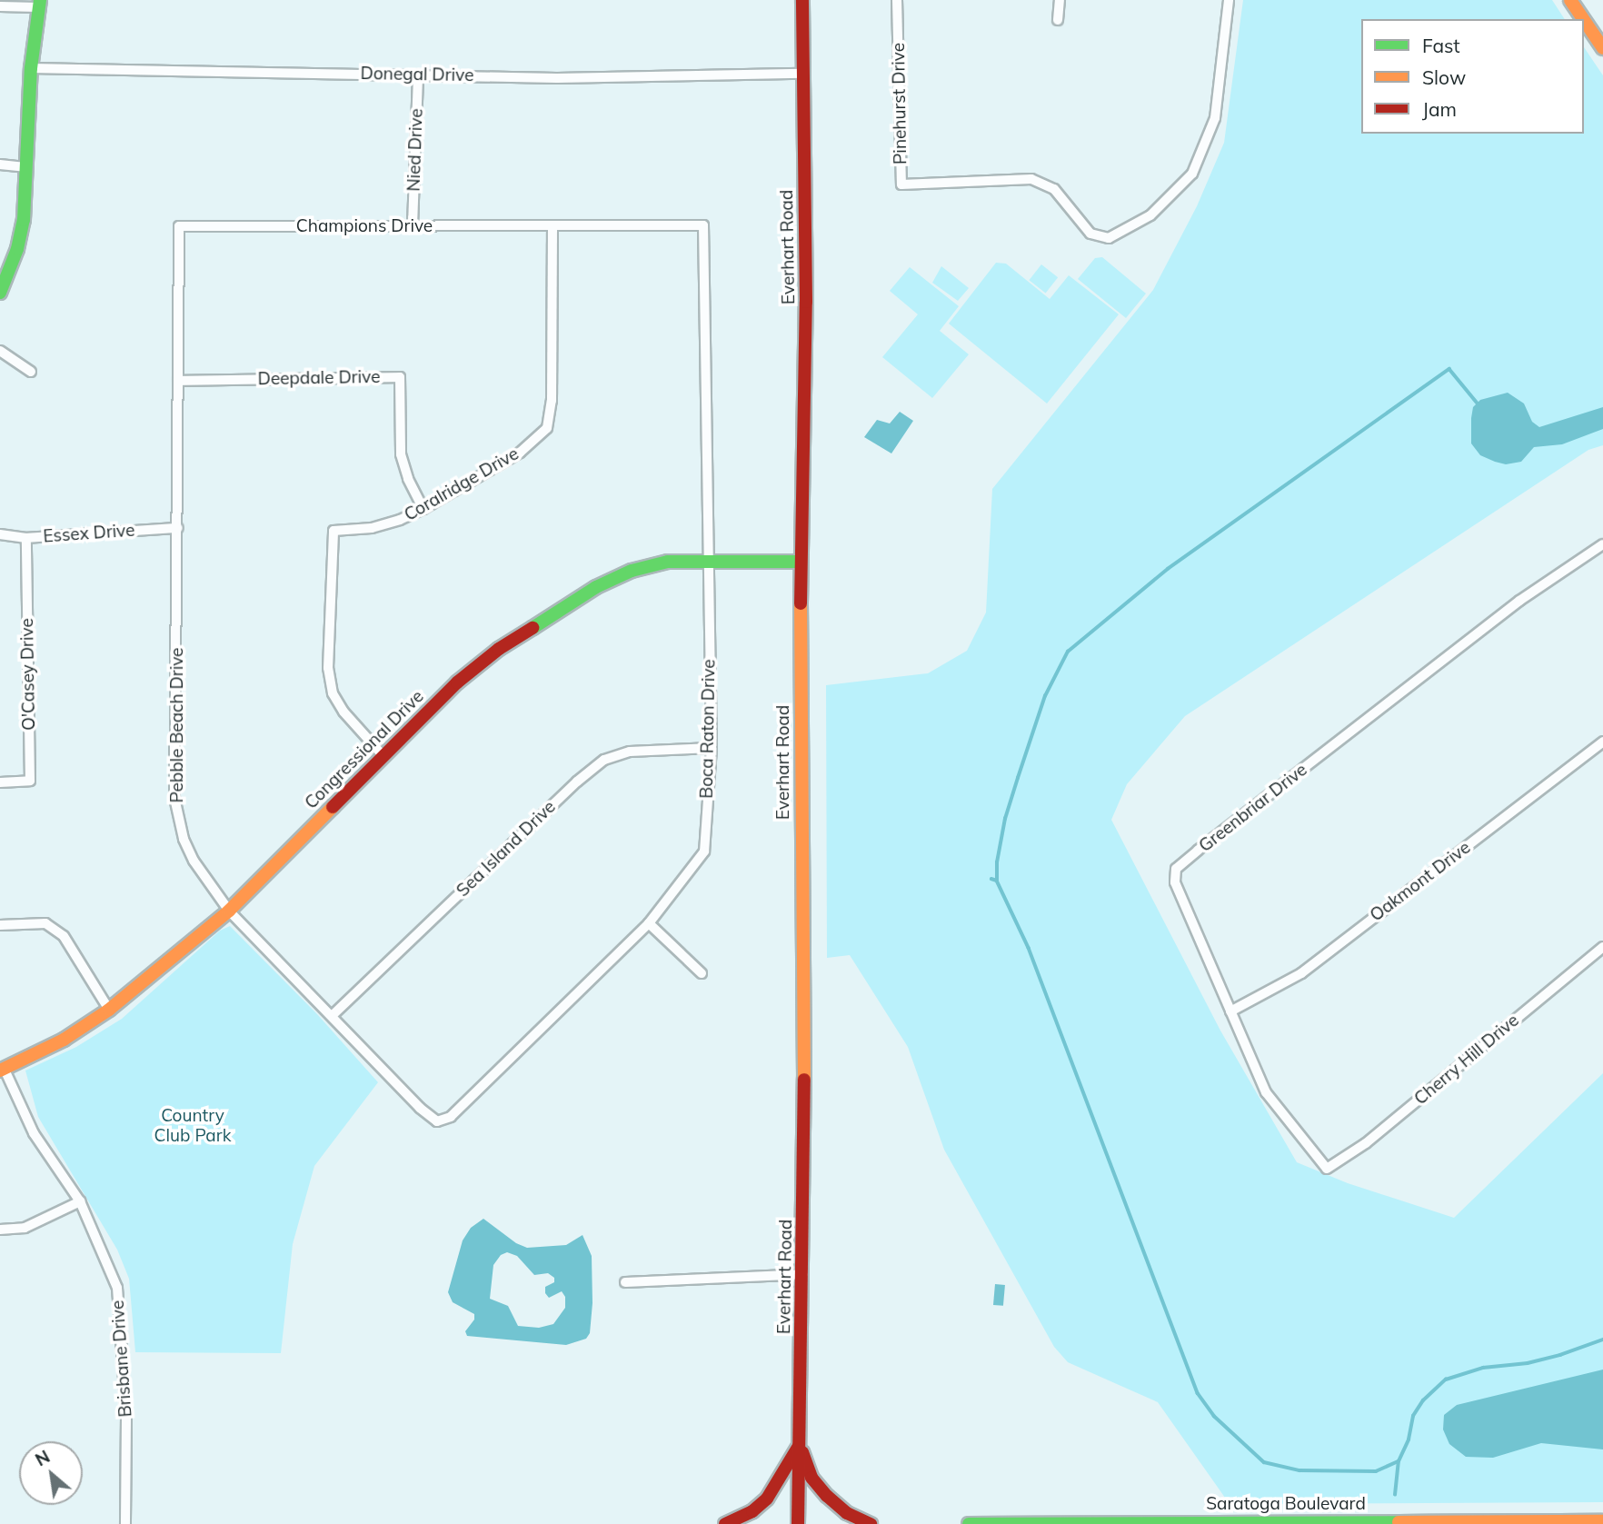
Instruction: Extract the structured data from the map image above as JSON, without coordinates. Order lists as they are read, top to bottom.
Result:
{
  "streets": {
    "main road": ["Everhart Road", "Congressional Drive", "Saratoga Boulevard"],
    "street": [
      "Donegal Drive",
      "Pinehurst Drive",
      "Nied Drive",
      "Champions Drive",
      "Deepdale Drive",
      "Coralridge Drive",
      "Essex Drive",
      "O'Casey Drive",
      "Pebble Beach Drive",
      "Boca Raton Drive",
      "Greenbriar Drive",
      "Sea Island Drive",
      "Oakmont Drive",
      "Cherry Hill Drive",
      "Brisbane Drive"
    ]
  },
  "crossings": [
    ["Donegal Drive", "Nied Drive"],
    ["Donegal Drive", "Everhart Road"],
    ["Nied Drive", "Champions Drive"],
    ["Champions Drive", "Deepdale Drive"],
    ["Champions Drive", "Coralridge Drive"],
    ["Champions Drive", "Pebble Beach Drive"],
    ["Champions Drive", "Boca Raton Drive"],
    ["Everhart Road", "Congressional Drive"],
    ["Deepdale Drive", "Coralridge Drive"],
    ["Deepdale Drive", "Pebble Beach Drive"],
    ["Coralridge Drive", "Congressional Drive"],
    ["Essex Drive", "O'Casey Drive"],
    ["Essex Drive", "Pebble Beach Drive"],
    ["Pebble Beach Drive", "Boca Raton Drive"],
    ["Pebble Beach Drive", "Congressional Drive"],
    ["Pebble Beach Drive", "Sea Island Drive"],
    ["Boca Raton Drive", "Congressional Drive"],
    ["Boca Raton Drive", "Sea Island Drive"],
    ["Congressional Drive", "Brisbane Drive"],
    ["Greenbriar Drive", "Oakmont Drive"],
    ["Greenbriar Drive", "Cherry Hill Drive"]
  ],
  "parks": ["Country Club Park"],
  "legend": ["Fast", "Slow", "Jam"],
  "north": "top left"
}
